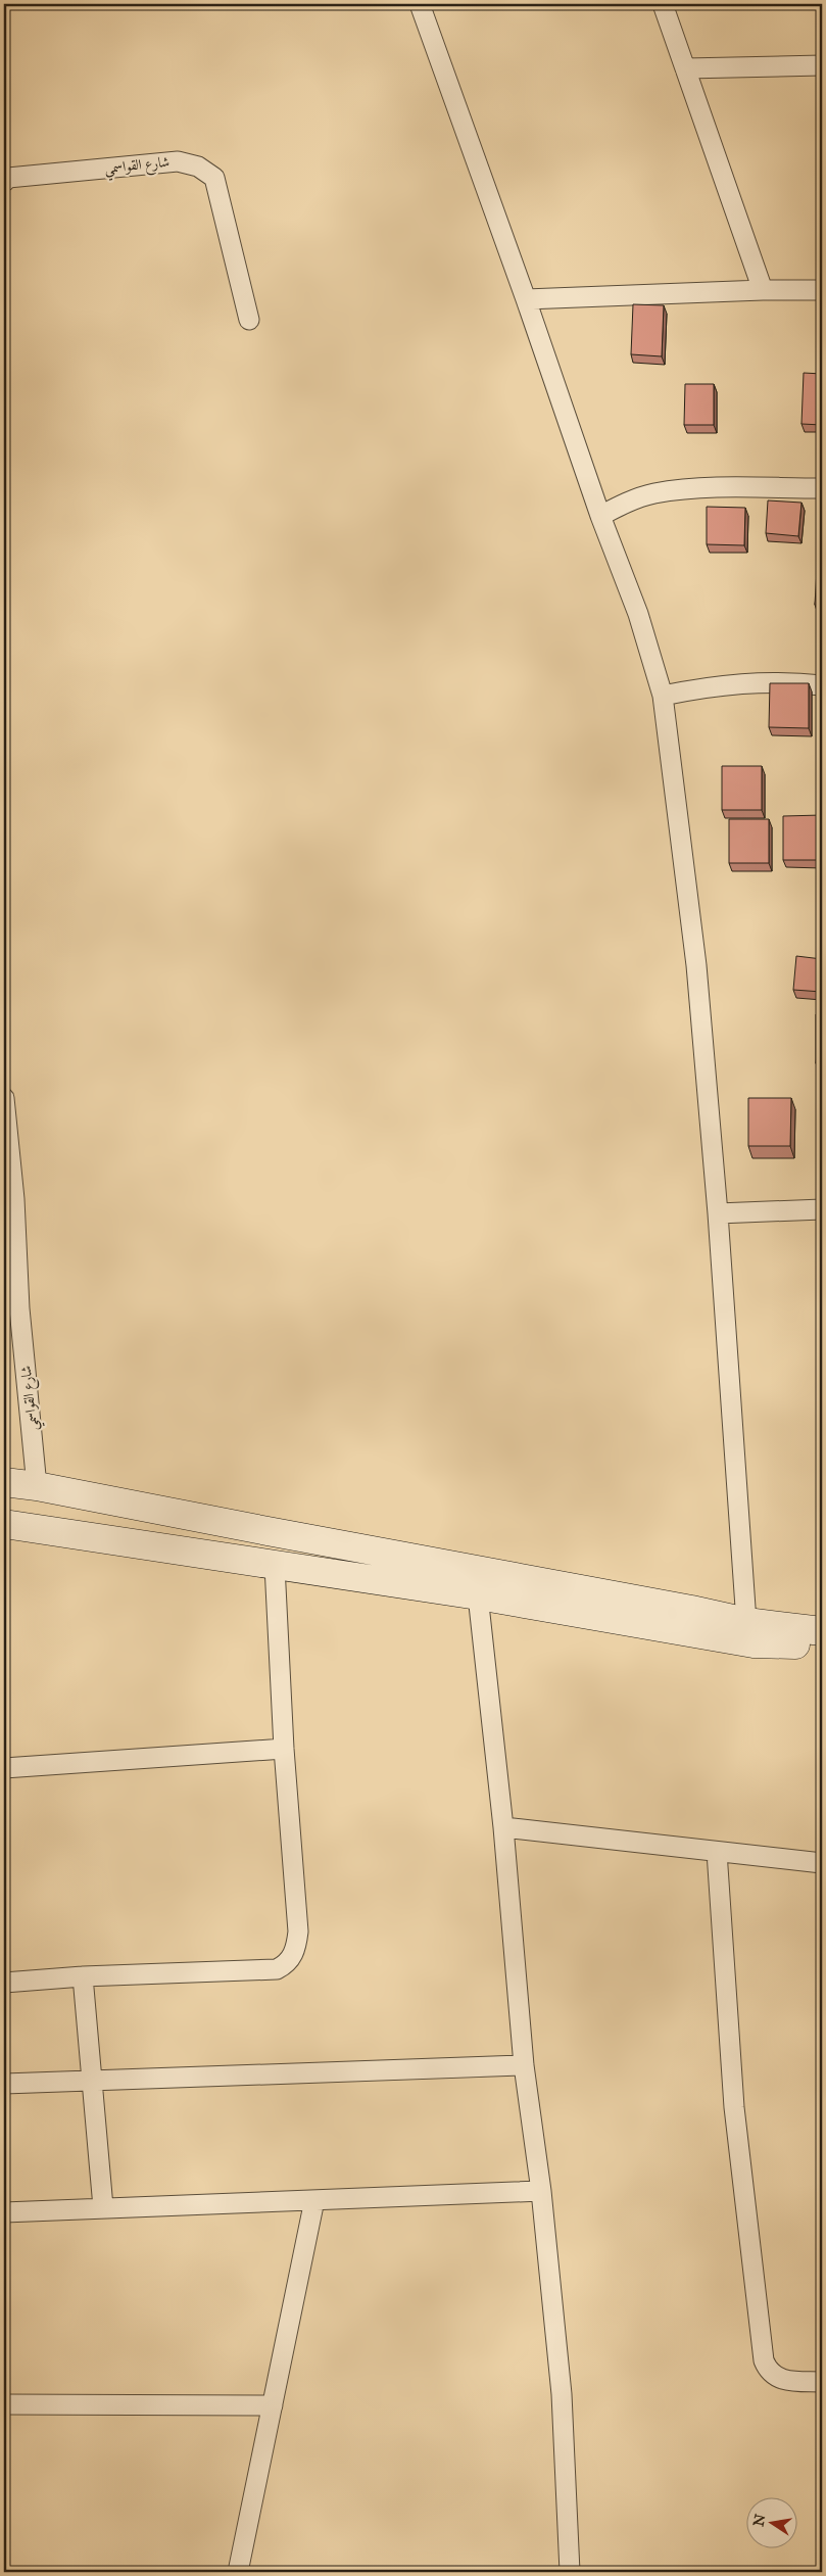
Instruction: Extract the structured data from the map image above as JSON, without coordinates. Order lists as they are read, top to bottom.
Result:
{
  "streets": {
    "street": ["شارع القواسمي"]
  },
  "north": "left"
}
